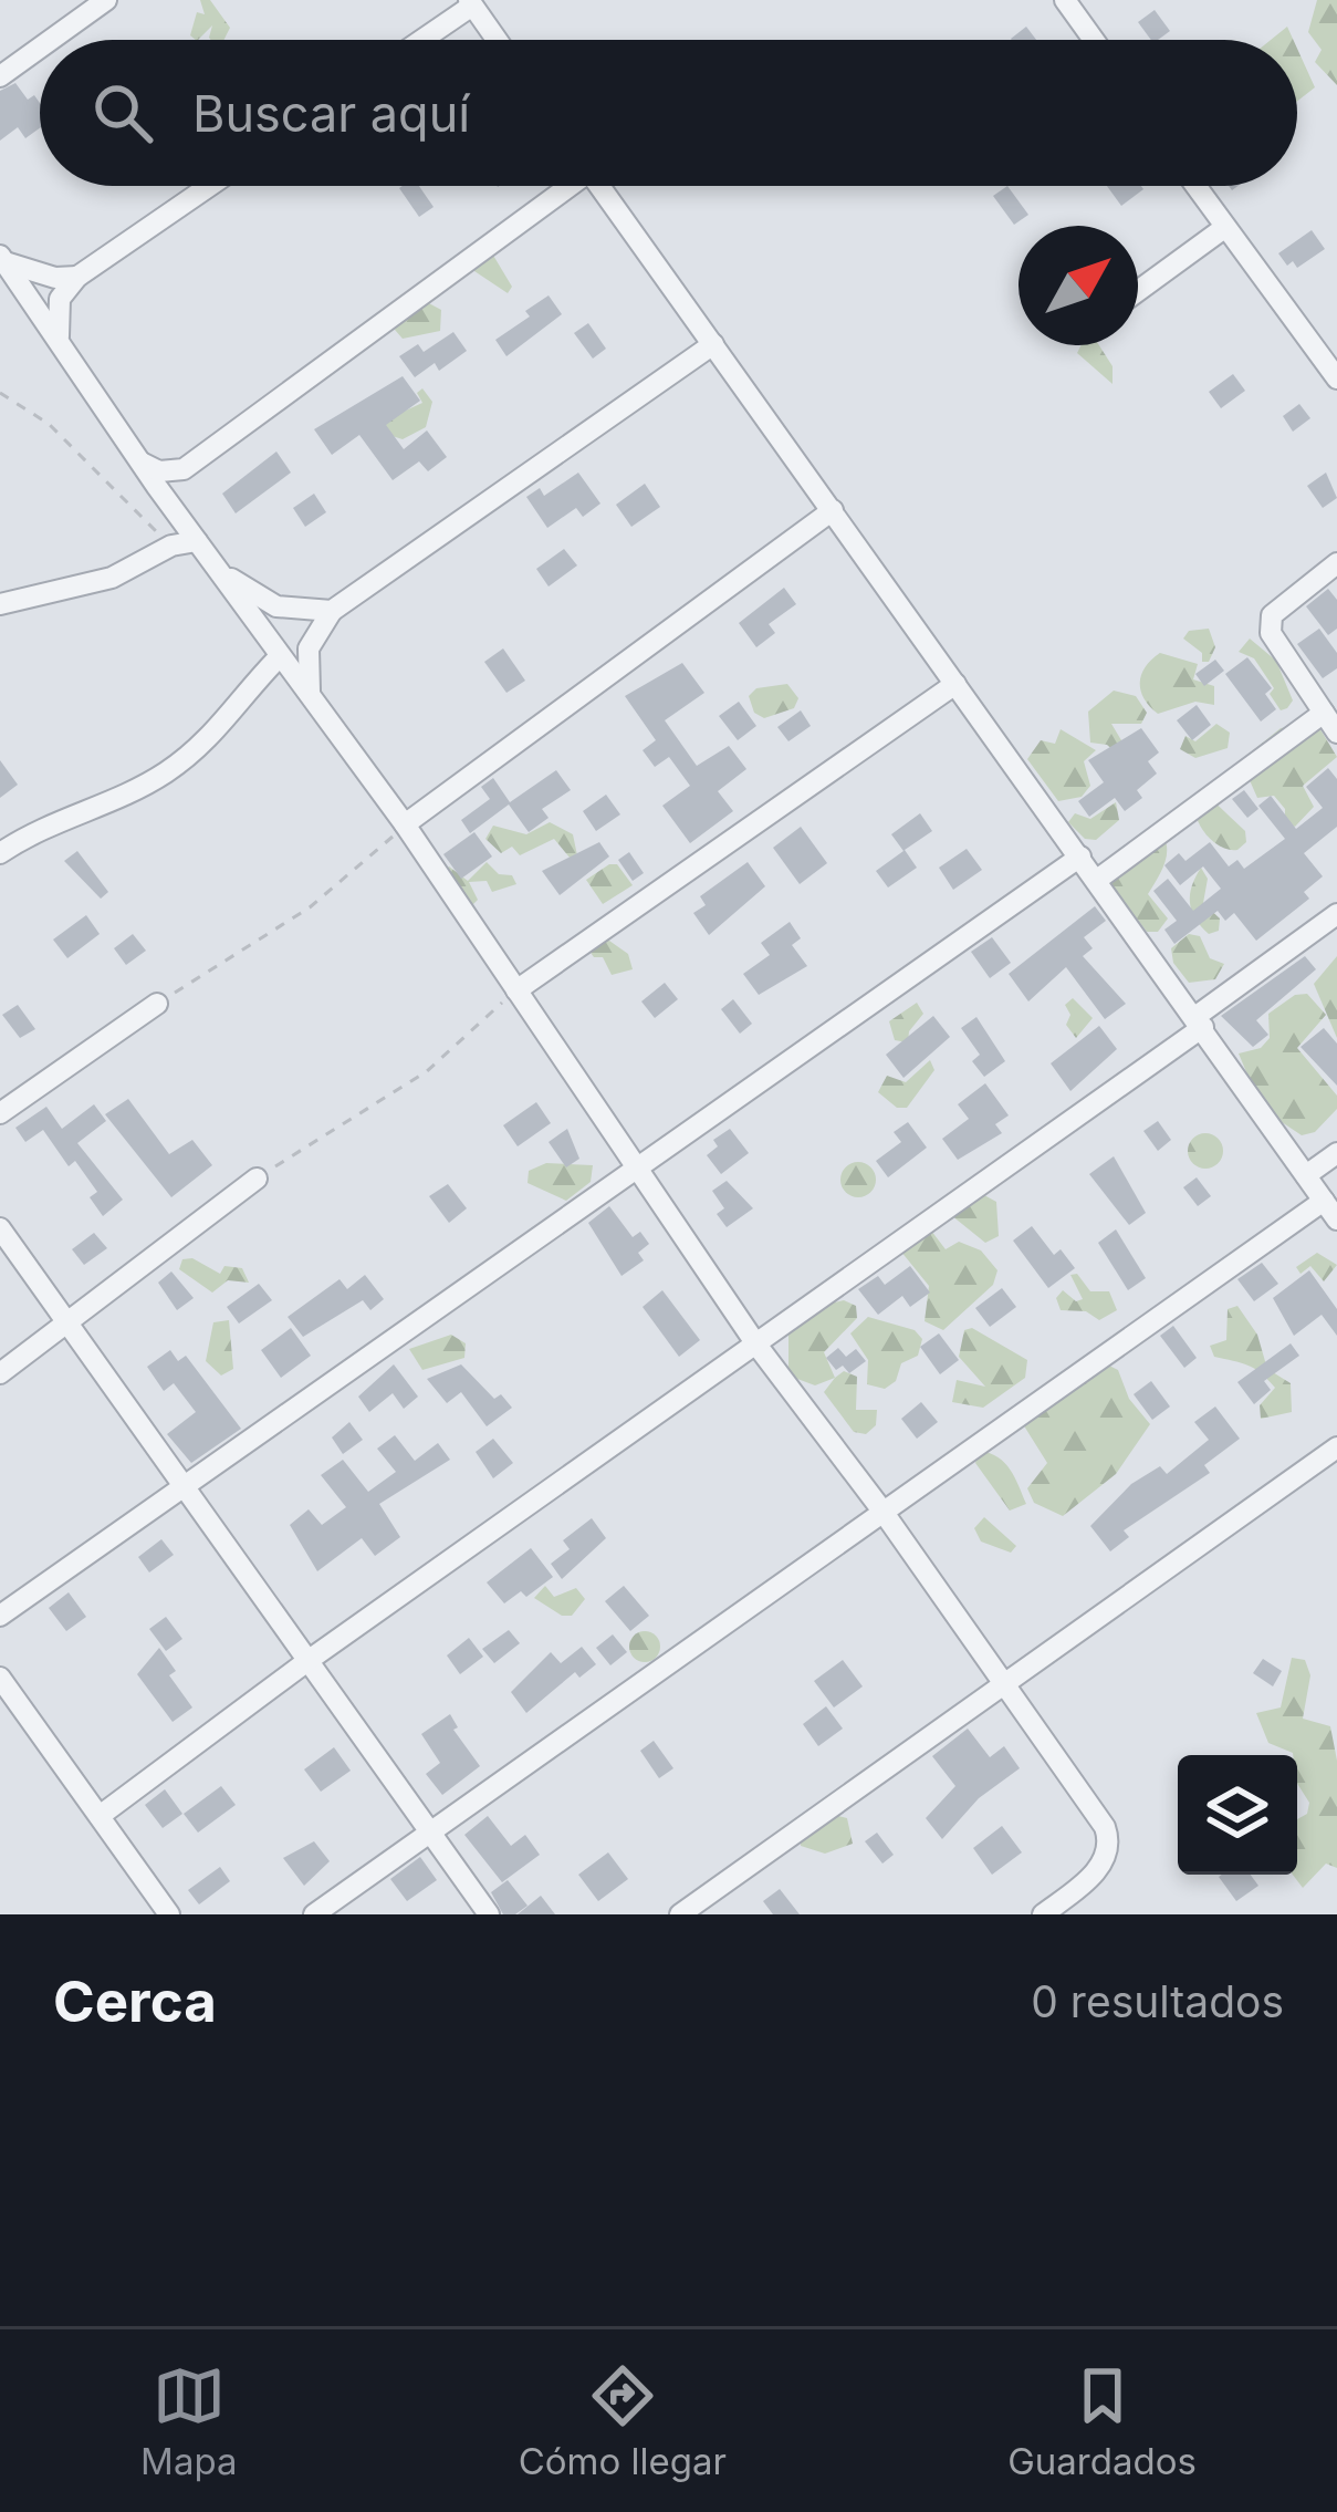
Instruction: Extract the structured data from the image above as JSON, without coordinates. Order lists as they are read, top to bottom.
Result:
{
  "north": "top right",
  "page": {
    "search": "Buscar aquí",
    "heading": ["Cerca", "0 resultados"],
    "nav": ["Mapa", "Cómo llegar", "Guardados"]
  }
}
